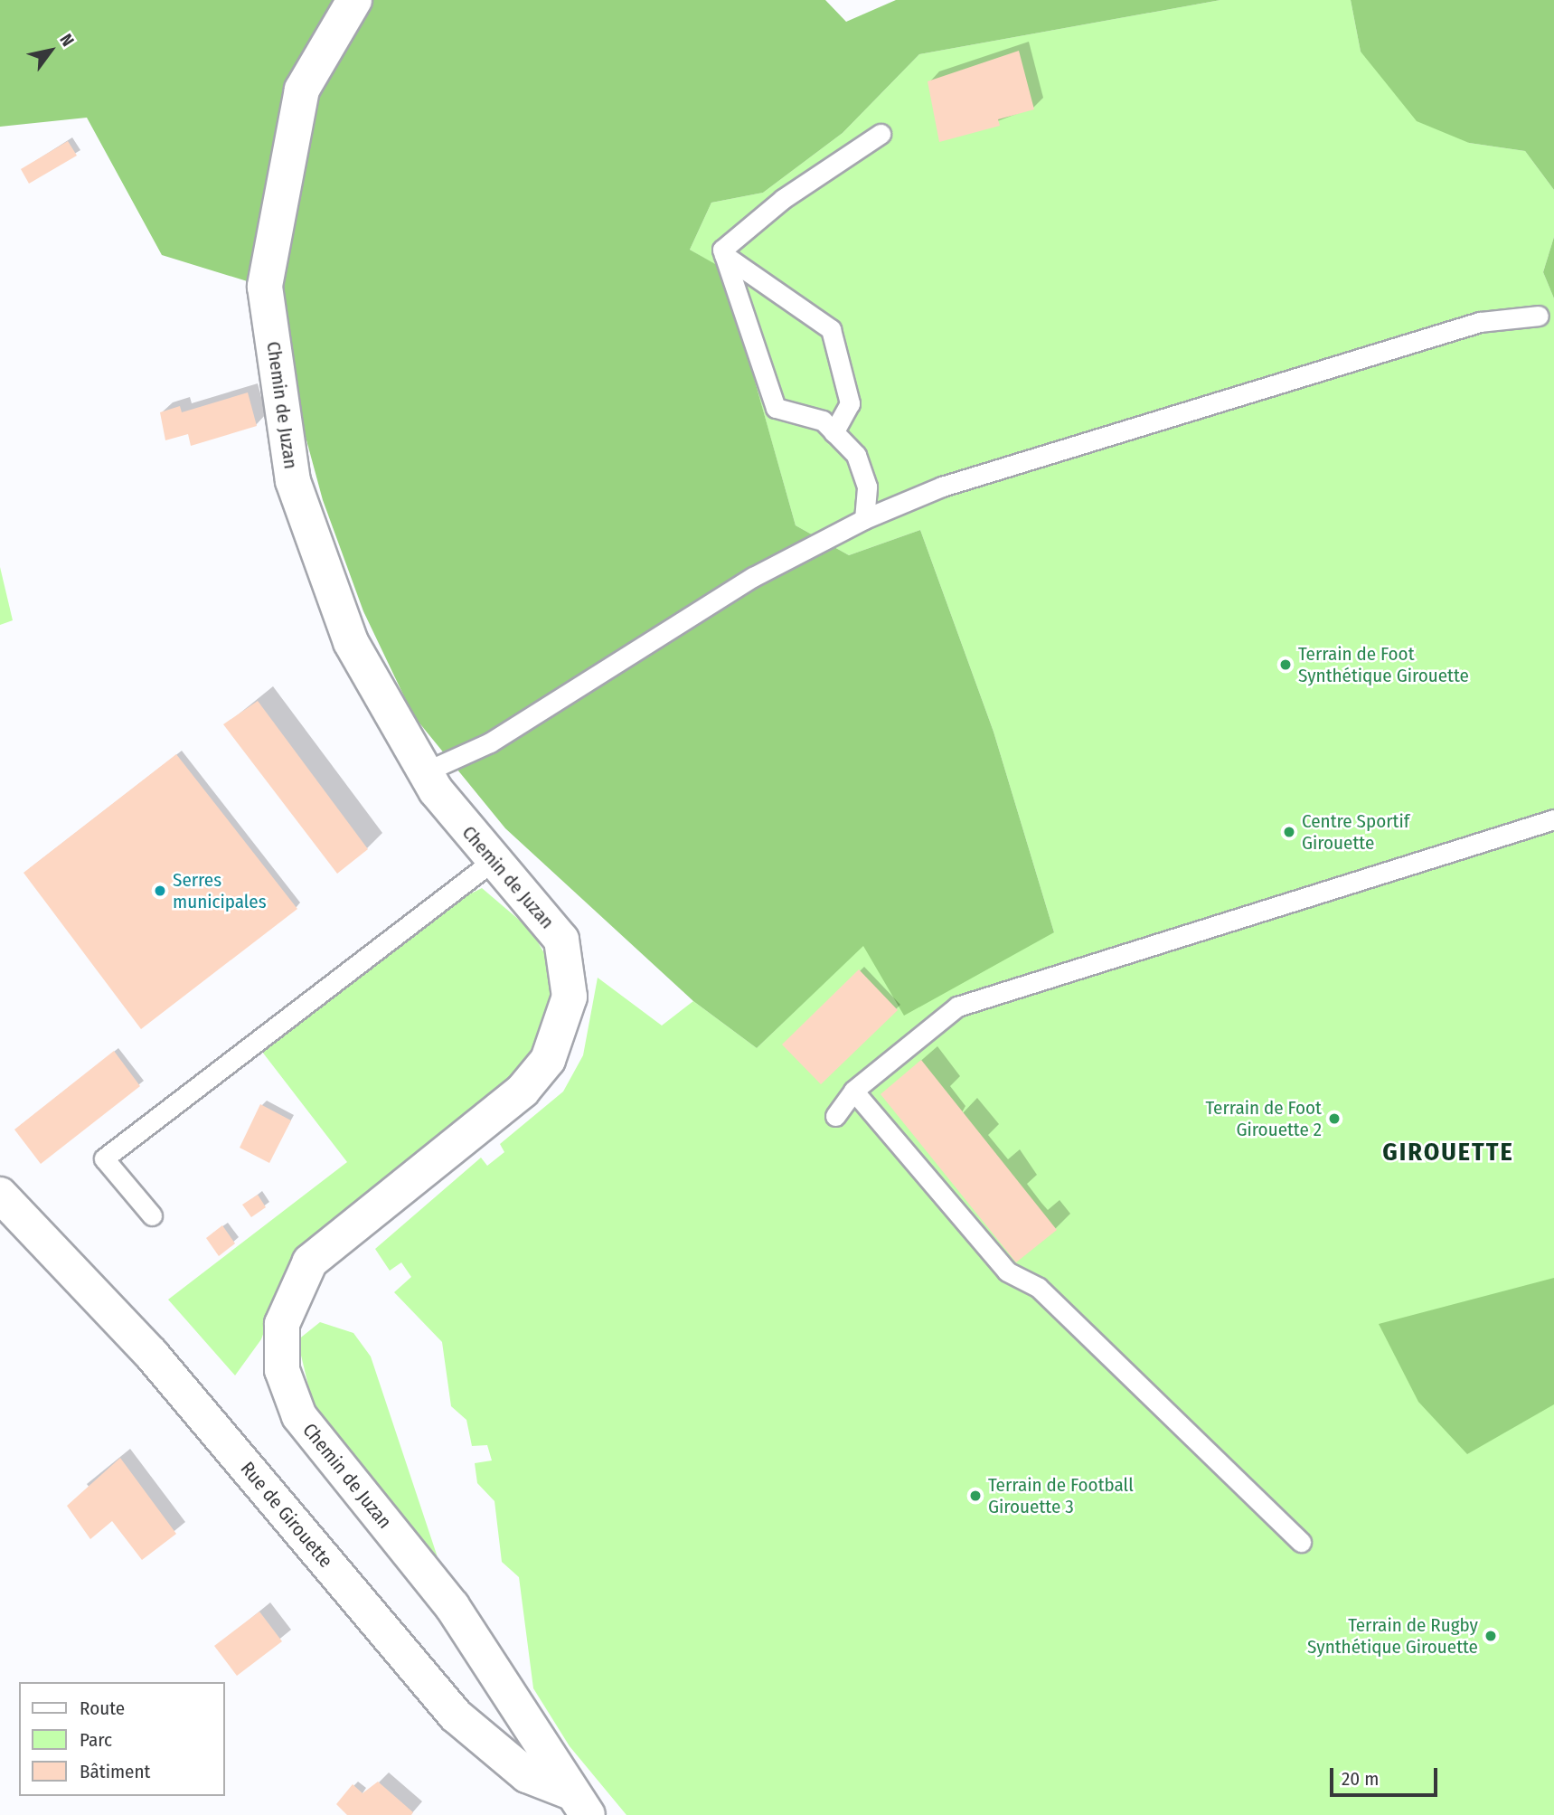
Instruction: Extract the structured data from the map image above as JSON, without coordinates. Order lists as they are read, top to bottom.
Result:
{
  "streets": {
    "street": ["Chemin de Juzan", "Rue de Girouette"]
  },
  "crossings": [
    ["Chemin de Juzan", "Rue de Girouette"]
  ],
  "districts": ["GIROUETTE"],
  "places": [
    "Terrain de Foot Synthétique Girouette",
    "Centre Sportif Girouette",
    "Serres municipales",
    "Terrain de Foot Girouette 2",
    "Terrain de Football Girouette 3",
    "Terrain de Rugby Synthétique Girouette"
  ],
  "legend": ["Route", "Parc", "Bâtiment"],
  "scale_bar": "20 m",
  "north": "top right"
}
